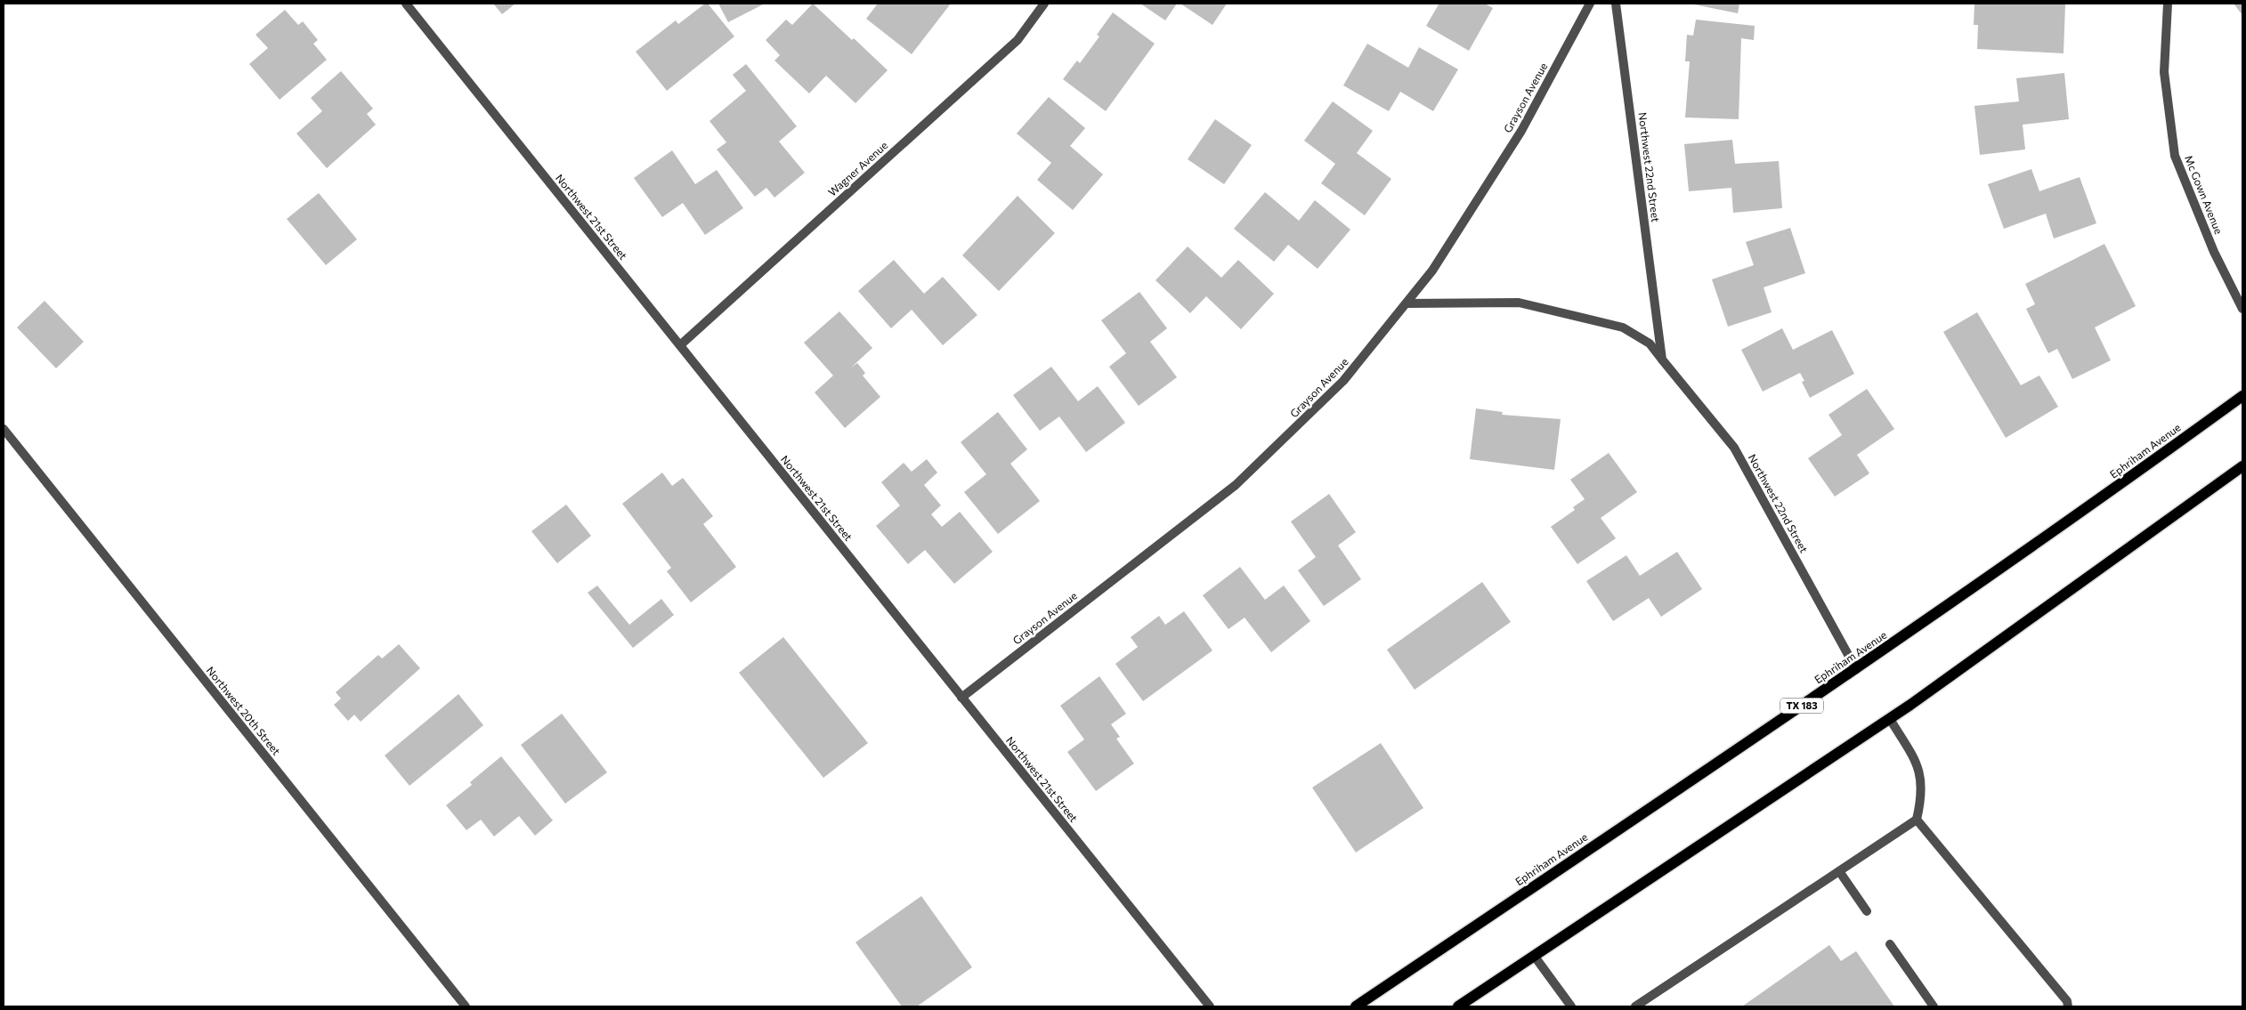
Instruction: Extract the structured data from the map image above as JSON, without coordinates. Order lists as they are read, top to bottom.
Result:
{
  "streets": {
    "main road": ["Ephriham Avenue", "TX 183"],
    "street": [
      "Grayson Avenue",
      "Northwest 22nd Street",
      "Wagner Avenue",
      "Mc Gown Avenue",
      "Northwest 21st Street",
      "Northwest 20th Street"
    ]
  },
  "crossings": [
    ["Grayson Avenue", "Northwest 22nd Street"],
    ["Grayson Avenue", "Northwest 21st Street"],
    ["Northwest 22nd Street", "Ephriham Avenue"],
    ["Wagner Avenue", "Northwest 21st Street"]
  ]
}
